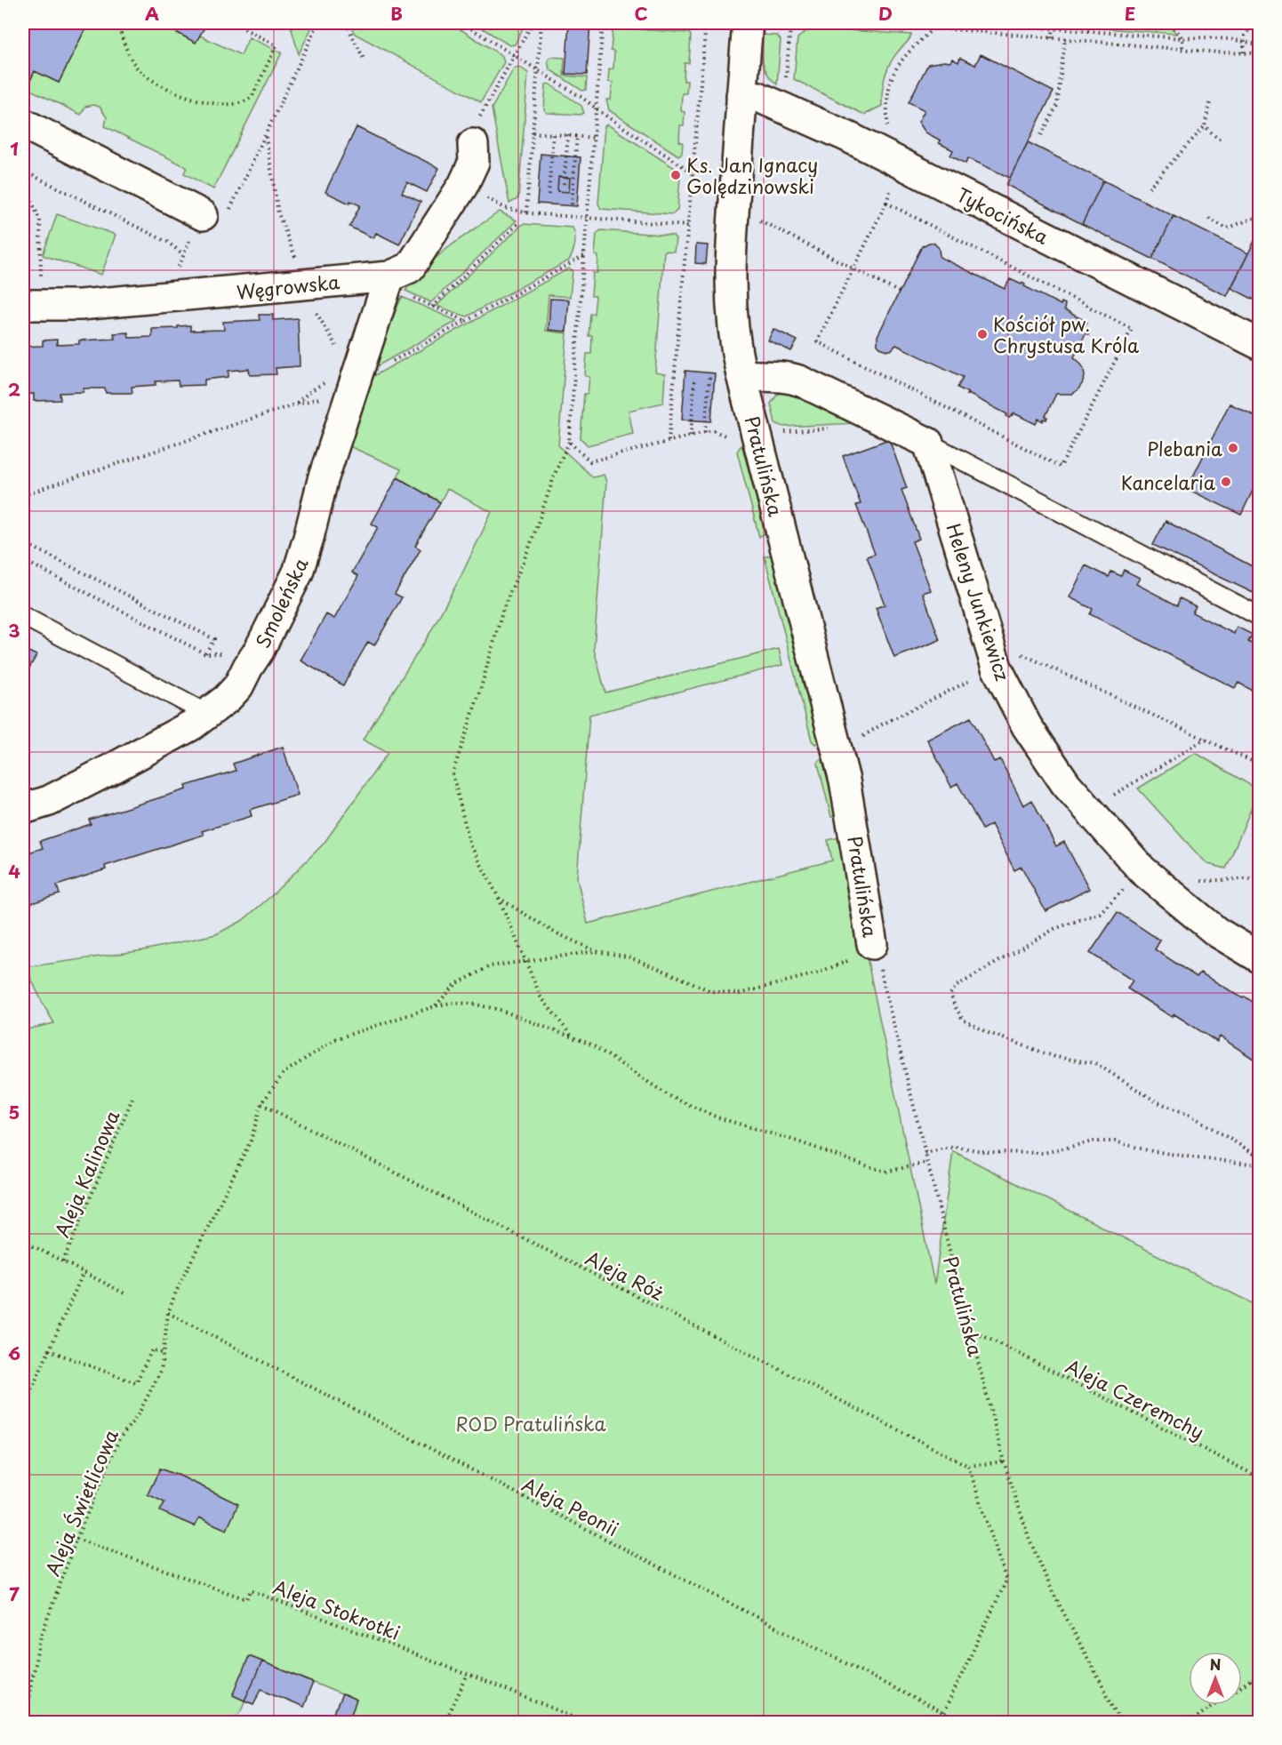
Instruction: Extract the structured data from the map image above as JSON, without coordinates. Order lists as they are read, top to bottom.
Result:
{
  "streets": {
    "street": [
      "Tykocińska",
      "Węgrowska",
      "Pratulińska",
      "Heleny Junkiewicz",
      "Smoleńska"
    ],
    "path": [
      "Aleja Kalinowa",
      "Aleja Róż",
      "Aleja Czeremchy",
      "Aleja Świetlicowa",
      "Aleja Peonii",
      "Aleja Stokrotki"
    ]
  },
  "crossings": [
    ["Tykocińska", "Pratulińska"],
    ["Węgrowska", "Smoleńska"],
    ["Pratulińska", "Aleja Róż"],
    ["Pratulińska", "Aleja Czeremchy"],
    ["Pratulińska", "Aleja Świetlicowa"],
    ["Aleja Róż", "Aleja Świetlicowa"],
    ["Aleja Świetlicowa", "Aleja Peonii"],
    ["Aleja Świetlicowa", "Aleja Stokrotki"]
  ],
  "parks": ["ROD Pratulińska"],
  "places": [
    "Ks. Jan Ignacy Golędzinowski",
    "Kościół pw. Chrystusa Króla",
    "Plebania",
    "Kancelaria"
  ],
  "north": "top",
  "grid": {
    "columns": [
      "A",
      "B",
      "C",
      "D",
      "E"
    ],
    "rows": [
      "1",
      "2",
      "3",
      "4",
      "5",
      "6",
      "7"
    ]
  }
}
